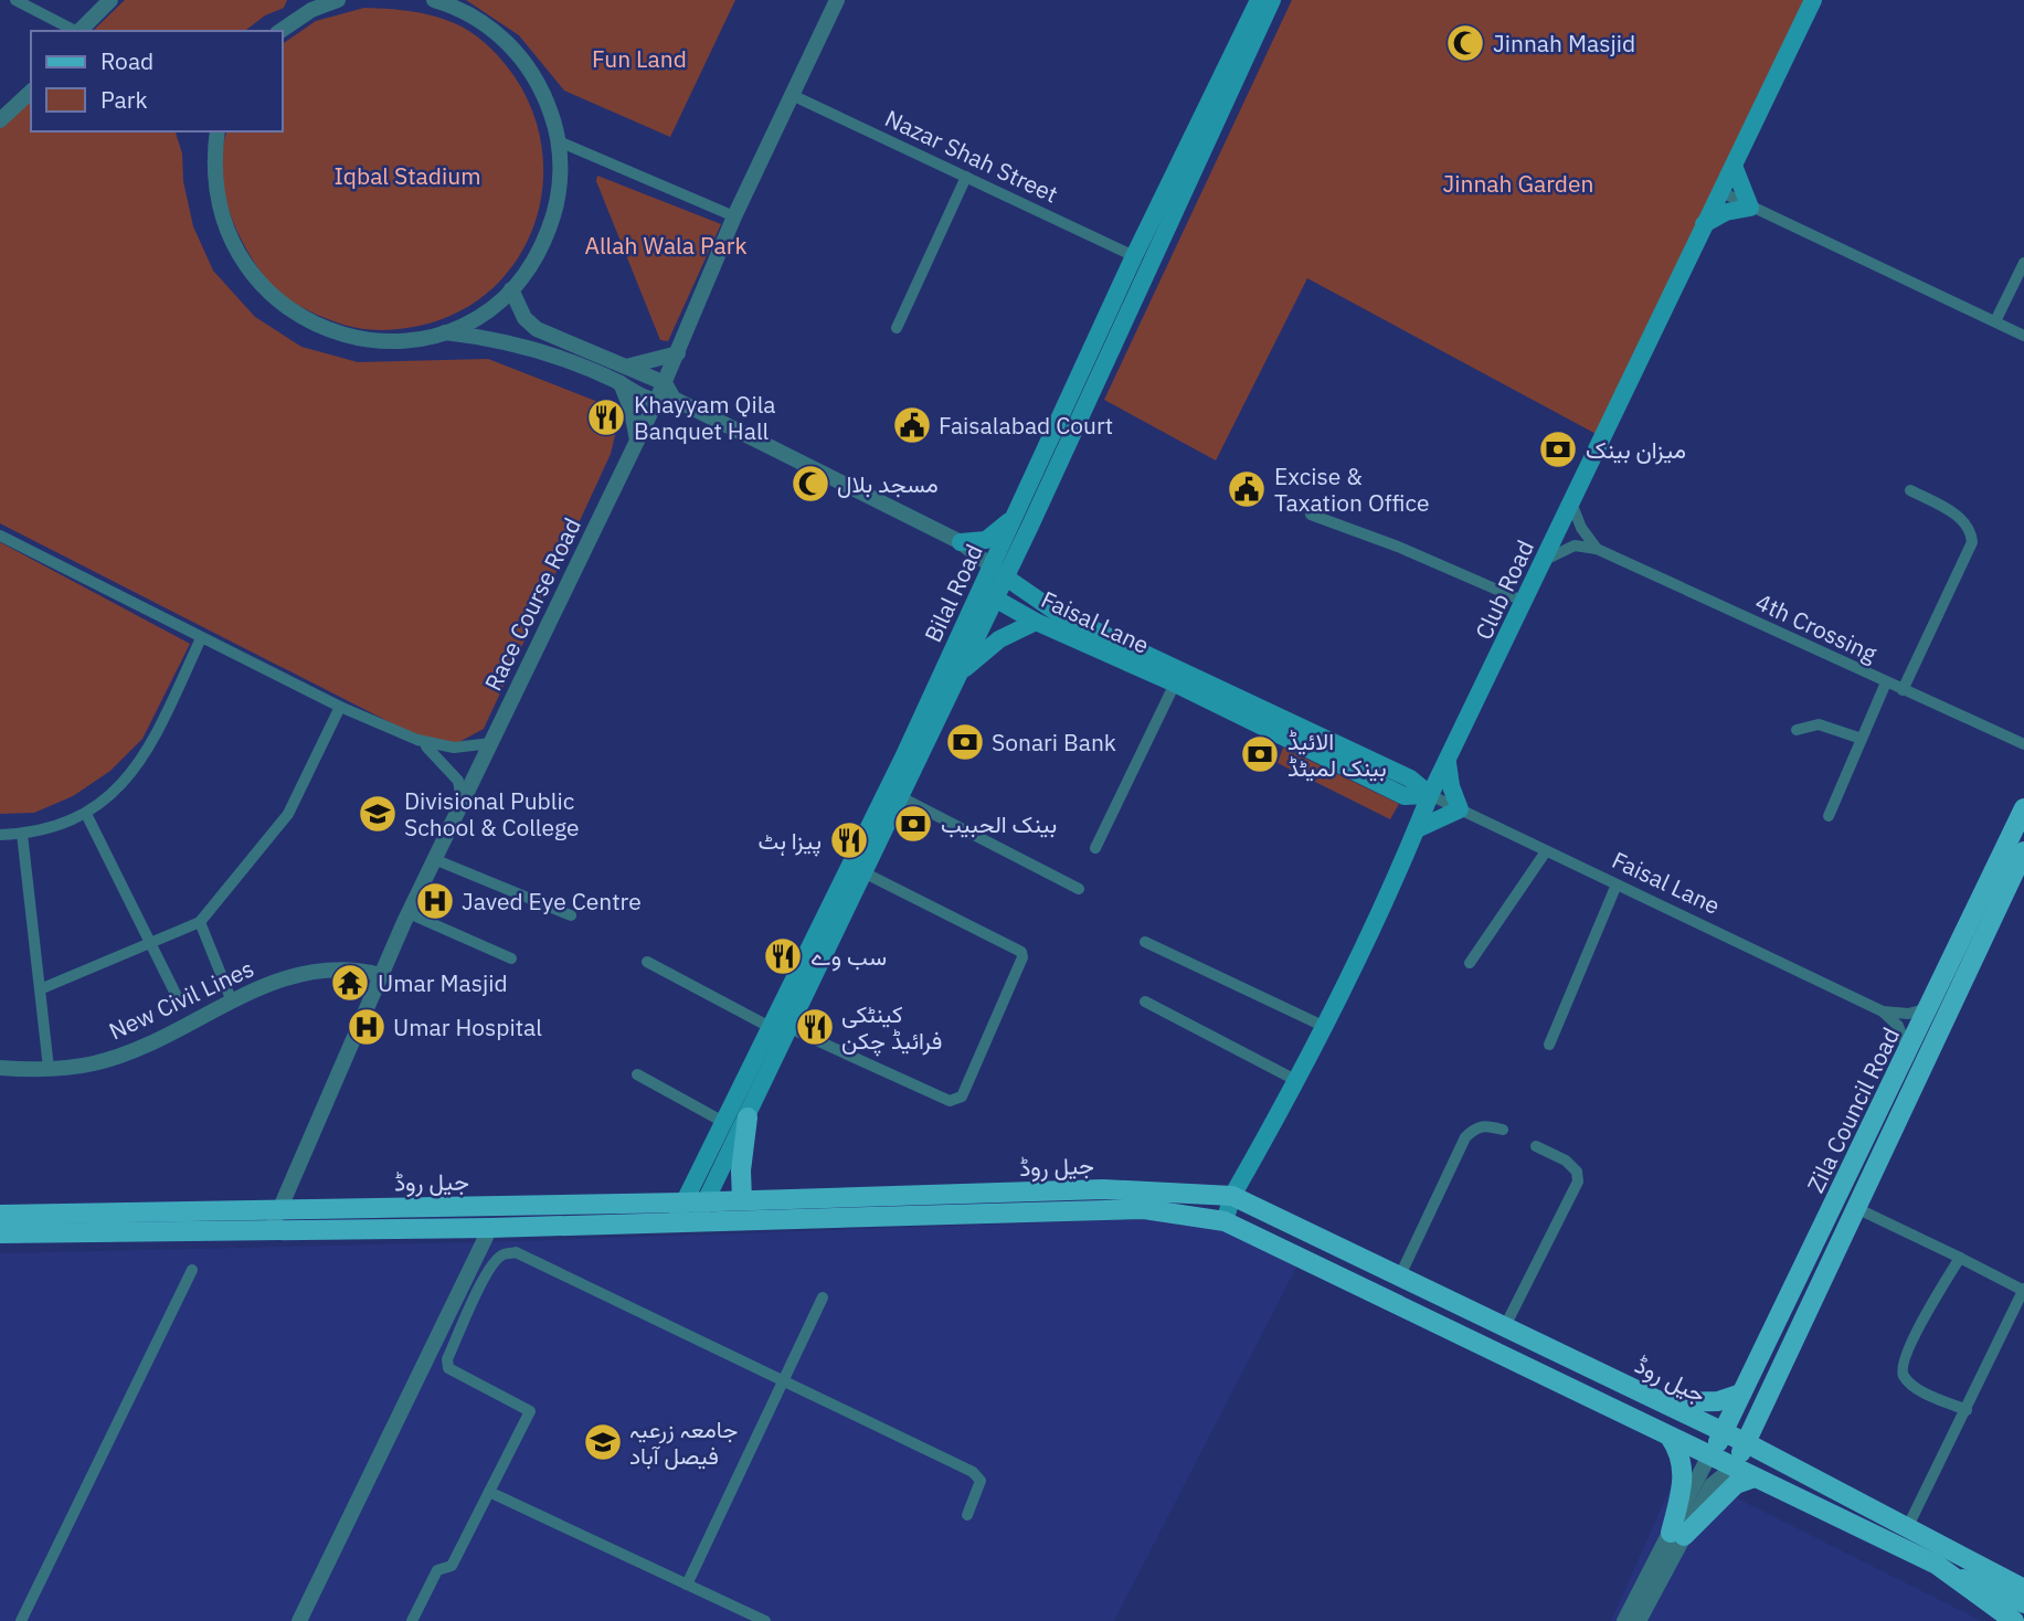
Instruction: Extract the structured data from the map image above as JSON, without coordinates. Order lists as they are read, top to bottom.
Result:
{
  "streets": {
    "main road": [
      "Club Road",
      "Bilal Road",
      "Faisal Lane",
      "Zila Council Road",
      "جیل روڈ"
    ],
    "street": [
      "Nazar Shah Street",
      "Race Course Road",
      "4th Crossing",
      "New Civil Lines"
    ]
  },
  "crossings": [
    ["Nazar Shah Street", "Bilal Road"],
    ["Nazar Shah Street", "Race Course Road"],
    ["Club Road", "Faisal Lane"],
    ["Club Road", "جیل روڈ"],
    ["Bilal Road", "Faisal Lane"],
    ["Bilal Road", "جیل روڈ"],
    ["Race Course Road", "New Civil Lines"],
    ["Race Course Road", "جیل روڈ"],
    ["Faisal Lane", "Zila Council Road"],
    ["Zila Council Road", "جیل روڈ"]
  ],
  "parks": [
    "Fun Land",
    "Iqbal Stadium",
    "Jinnah Garden",
    "Allah Wala Park"
  ],
  "places": {
    "mosque": ["Jinnah Masjid", "مسجد بلال"],
    "restaurant": [
      "Khayyam Qila Banquet Hall",
      "پیزا ہٹ",
      "سب وے",
      "کینٹکی فرائیڈ چکن"
    ],
    "public building": ["Faisalabad Court", "Excise & Taxation Office"],
    "bank": [
      "میزان بینک",
      "Sonari Bank",
      "الائیڈ بینک لمیٹڈ",
      "بينک الحبيب"
    ],
    "school or university": ["Divisional Public School & College", "جامعہ زرعیہ فیصل آباد"],
    "hospital": ["Javed Eye Centre", "Umar Hospital"],
    "temple": ["Umar Masjid"]
  },
  "legend": ["Road", "Park"]
}
